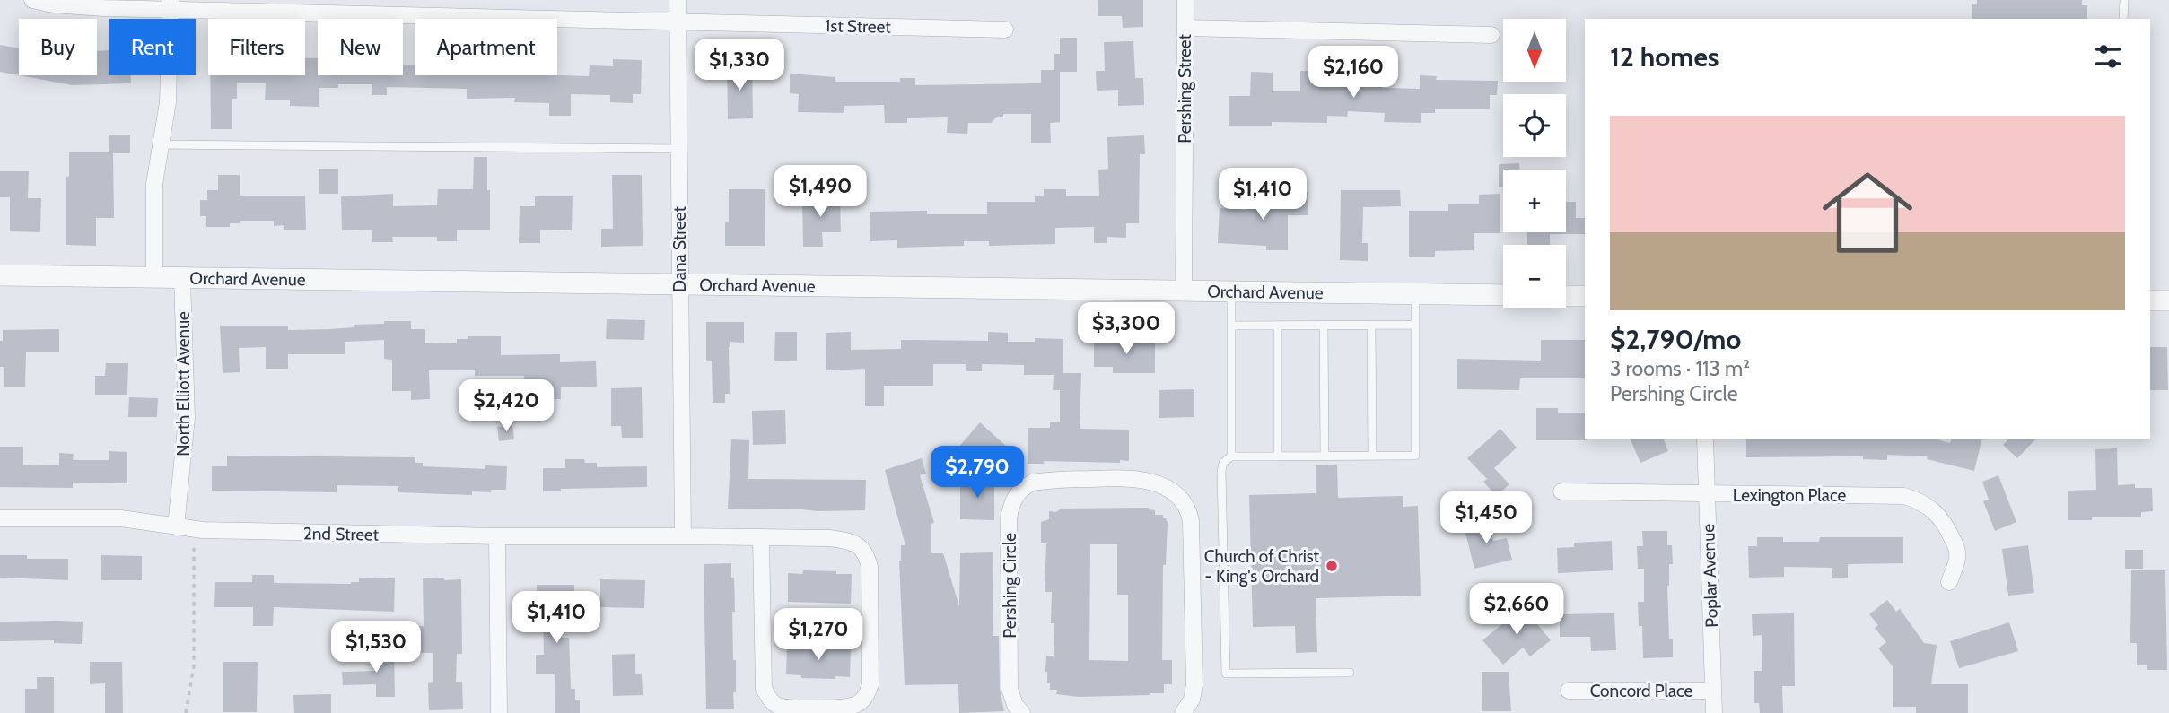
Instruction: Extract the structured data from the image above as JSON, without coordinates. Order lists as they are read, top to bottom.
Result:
{
  "streets": {
    "street": [
      "1st Street",
      "Pershing Street",
      "Dana Street",
      "Orchard Avenue",
      "North Elliott Avenue",
      "Lexington Place",
      "2nd Street",
      "Poplar Avenue",
      "Pershing Circle",
      "Concord Place"
    ]
  },
  "crossings": [
    ["1st Street", "Dana Street"],
    ["Pershing Street", "Orchard Avenue"],
    ["Dana Street", "Orchard Avenue"],
    ["Dana Street", "2nd Street"],
    ["Orchard Avenue", "North Elliott Avenue"],
    ["North Elliott Avenue", "2nd Street"],
    ["Lexington Place", "Poplar Avenue"],
    ["Poplar Avenue", "Concord Place"]
  ],
  "places": ["Church of Christ - King's Orchard"],
  "north": "bottom",
  "page": {
    "map_buttons": ["+", "−"],
    "chip": [
      "Buy",
      "Rent",
      "Filters",
      "New",
      "Apartment"
    ],
    "heading": "12 homes",
    "price": [
      "$1,330",
      "$2,160",
      "$1,490",
      "$1,410",
      "$3,300",
      "$2,420",
      "$2,790",
      "$1,450",
      "$2,660",
      "$1,410",
      "$1,270",
      "$1,530"
    ],
    "list": [
      {
        "name": "$2,790/mo",
        "note": "3 rooms · 113 m² · Pershing Circle"
      }
    ]
  }
}
